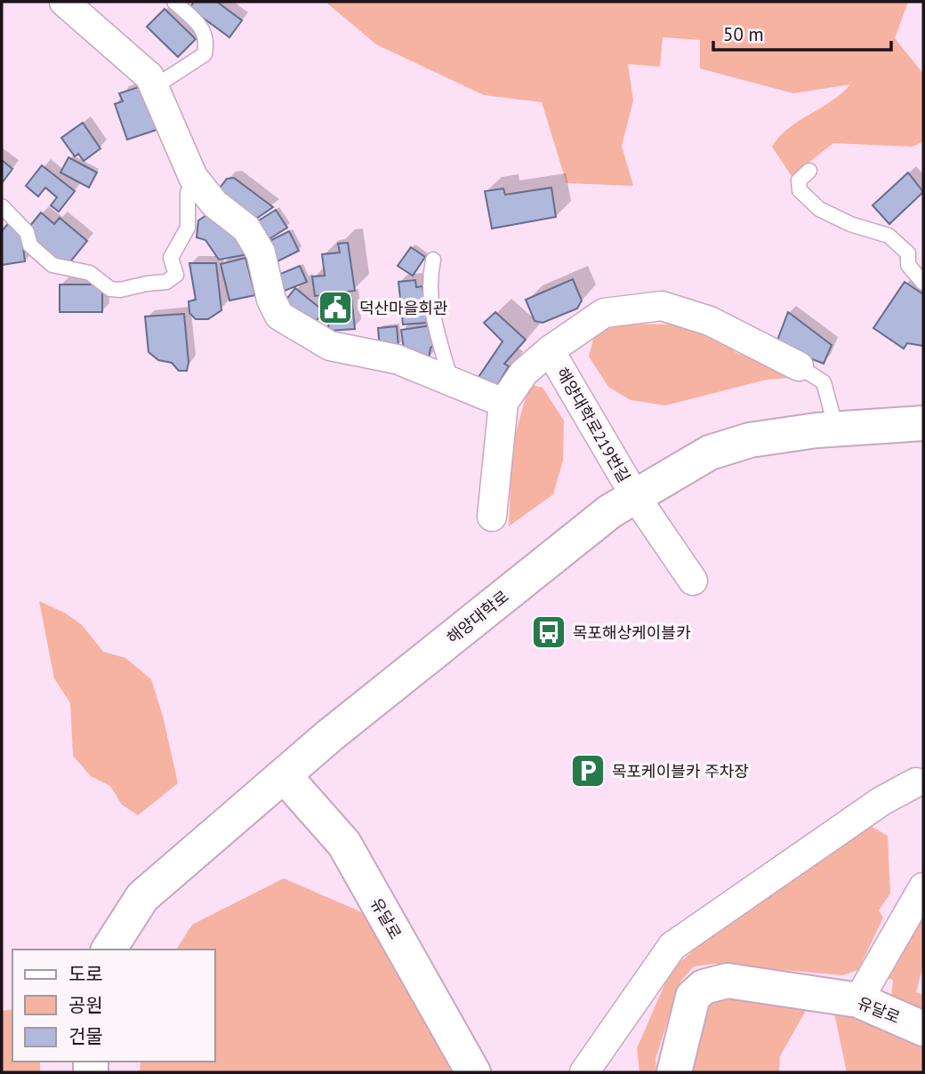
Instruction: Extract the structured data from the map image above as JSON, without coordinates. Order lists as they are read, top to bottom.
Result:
{
  "streets": {
    "street": ["해양대학로219번길", "해양대학로", "유달로"]
  },
  "crossings": [
    ["해양대학로219번길", "해양대학로"],
    ["해양대학로", "유달로"]
  ],
  "places": {
    "public building": ["덕산마을회관"],
    "bus stop": ["목포해상케이블카"],
    "parking": ["목포케이블카 주차장"]
  },
  "legend": ["도로", "공원", "건물"],
  "scale_bar": "50 m"
}
